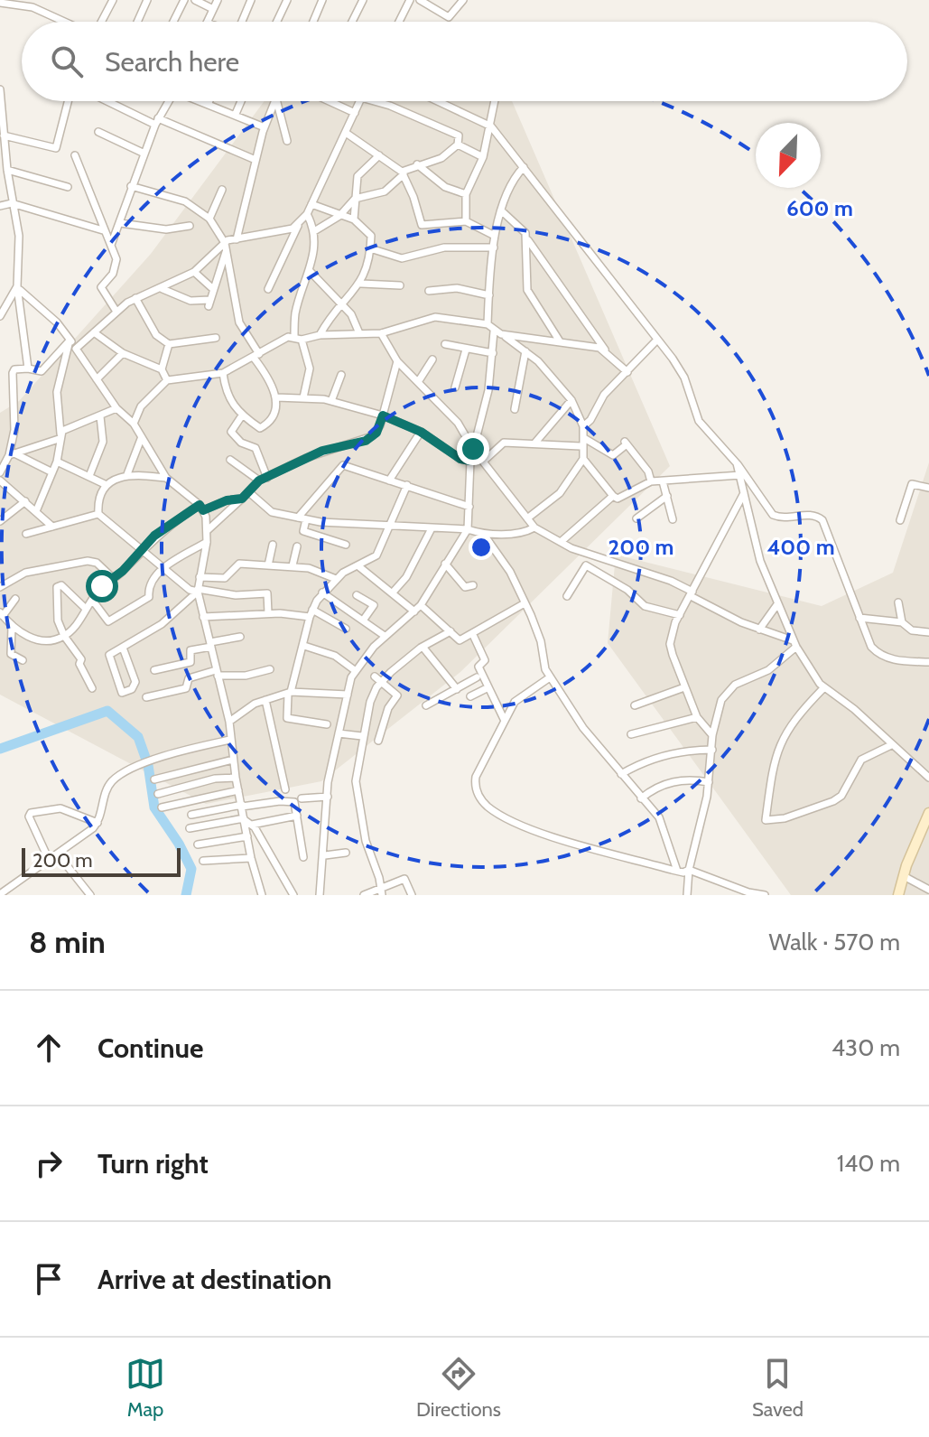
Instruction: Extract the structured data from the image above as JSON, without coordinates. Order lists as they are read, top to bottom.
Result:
{
  "scale_bar": "200 m",
  "north": "bottom left",
  "page": {
    "search": "Search here",
    "scale": "200 m",
    "heading": ["8 min", "Walk · 570 m"],
    "list": [
      ["Continue", "430 m"],
      ["Turn right", "140 m"],
      "Arrive at destination"
    ],
    "nav": ["Map", "Directions", "Saved"]
  },
  "rings": ["600 m", "200 m", "400 m"]
}
